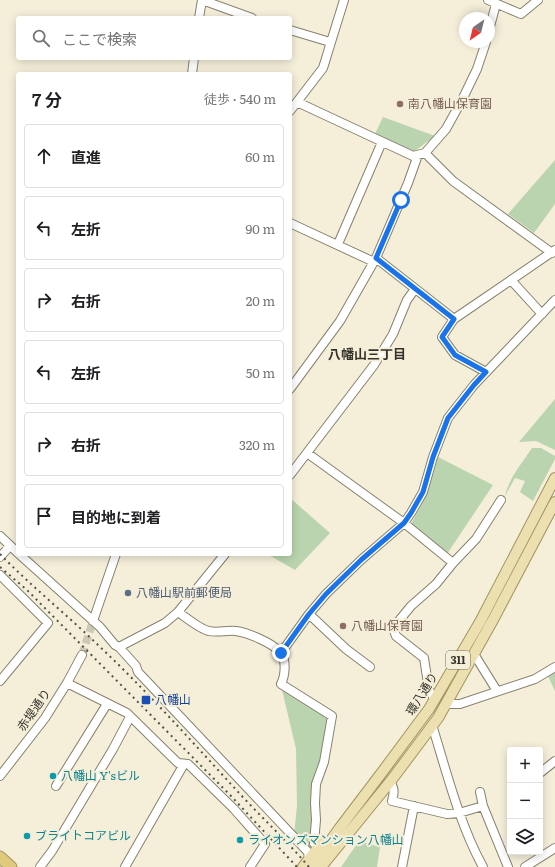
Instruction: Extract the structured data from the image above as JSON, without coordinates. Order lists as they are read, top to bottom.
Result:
{
  "streets": {
    "main road": ["311", "環八通り"],
    "street": ["赤堤通り"]
  },
  "districts": ["八幡山三丁目"],
  "places": {
    "other": [
      "南八幡山保育園",
      "八幡山駅前郵便局",
      "八幡山保育園",
      "八幡山 Y'sビル",
      "ブライトコアビル",
      "ライオンズマンション八幡山"
    ],
    "transit": ["八幡山"]
  },
  "north": "bottom left",
  "page": {
    "search": "ここで検索",
    "heading": ["7 分", "徒歩 · 540 m"],
    "list": [
      ["直進", "60 m"],
      ["左折", "90 m"],
      ["右折", "20 m"],
      ["左折", "50 m"],
      ["右折", "320 m"],
      "目的地に到着"
    ],
    "map_buttons": ["+", "−"]
  }
}
